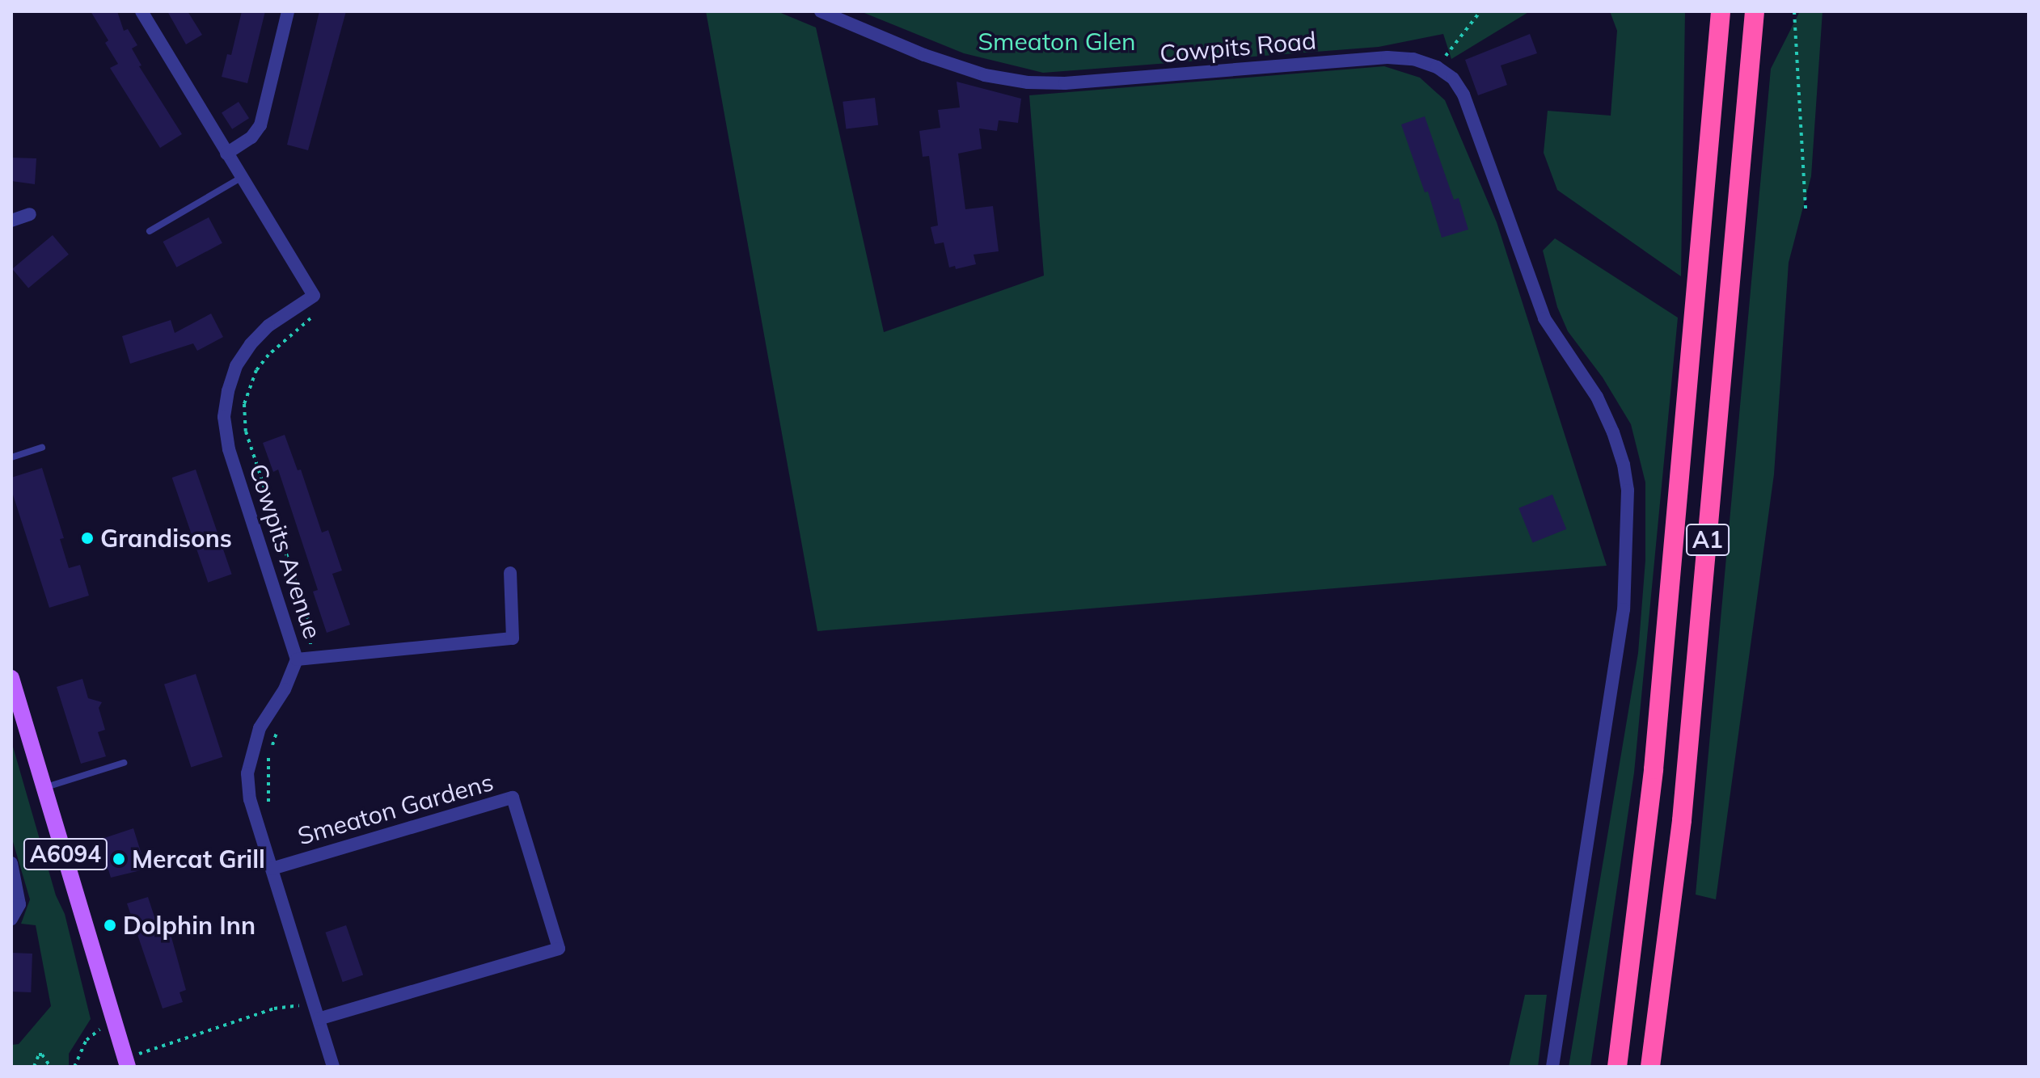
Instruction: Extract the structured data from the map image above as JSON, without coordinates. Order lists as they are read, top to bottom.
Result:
{
  "streets": {
    "highway": ["A1"],
    "main road": ["A6094"],
    "street": ["Cowpits Road", "Cowpits Avenue", "Smeaton Gardens"]
  },
  "crossings": [
    ["Cowpits Avenue", "Smeaton Gardens"]
  ],
  "parks": ["Smeaton Glen"],
  "places": ["Grandisons", "Mercat Grill", "Dolphin Inn"]
}
